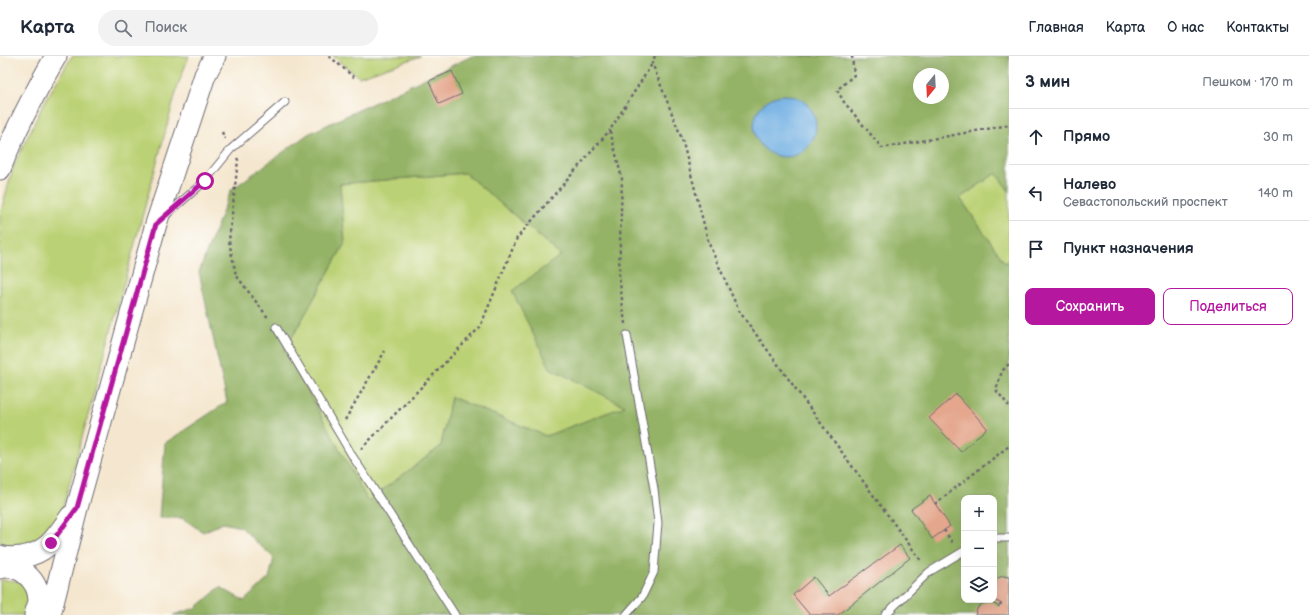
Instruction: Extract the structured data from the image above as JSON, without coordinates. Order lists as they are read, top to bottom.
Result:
{
  "north": "bottom",
  "page": {
    "header": "Карта",
    "search": "Поиск",
    "nav": [
      "Главная",
      "Карта",
      "О нас",
      "Контакты"
    ],
    "heading": ["3 мин", "Пешком · 170 m"],
    "list": [
      ["Прямо", "30 m"],
      ["Налево", "Севастопольский проспект", "140 m"],
      "Пункт назначения"
    ],
    "buttons": ["Сохранить", "Поделиться"],
    "map_buttons": ["+", "−"]
  }
}
